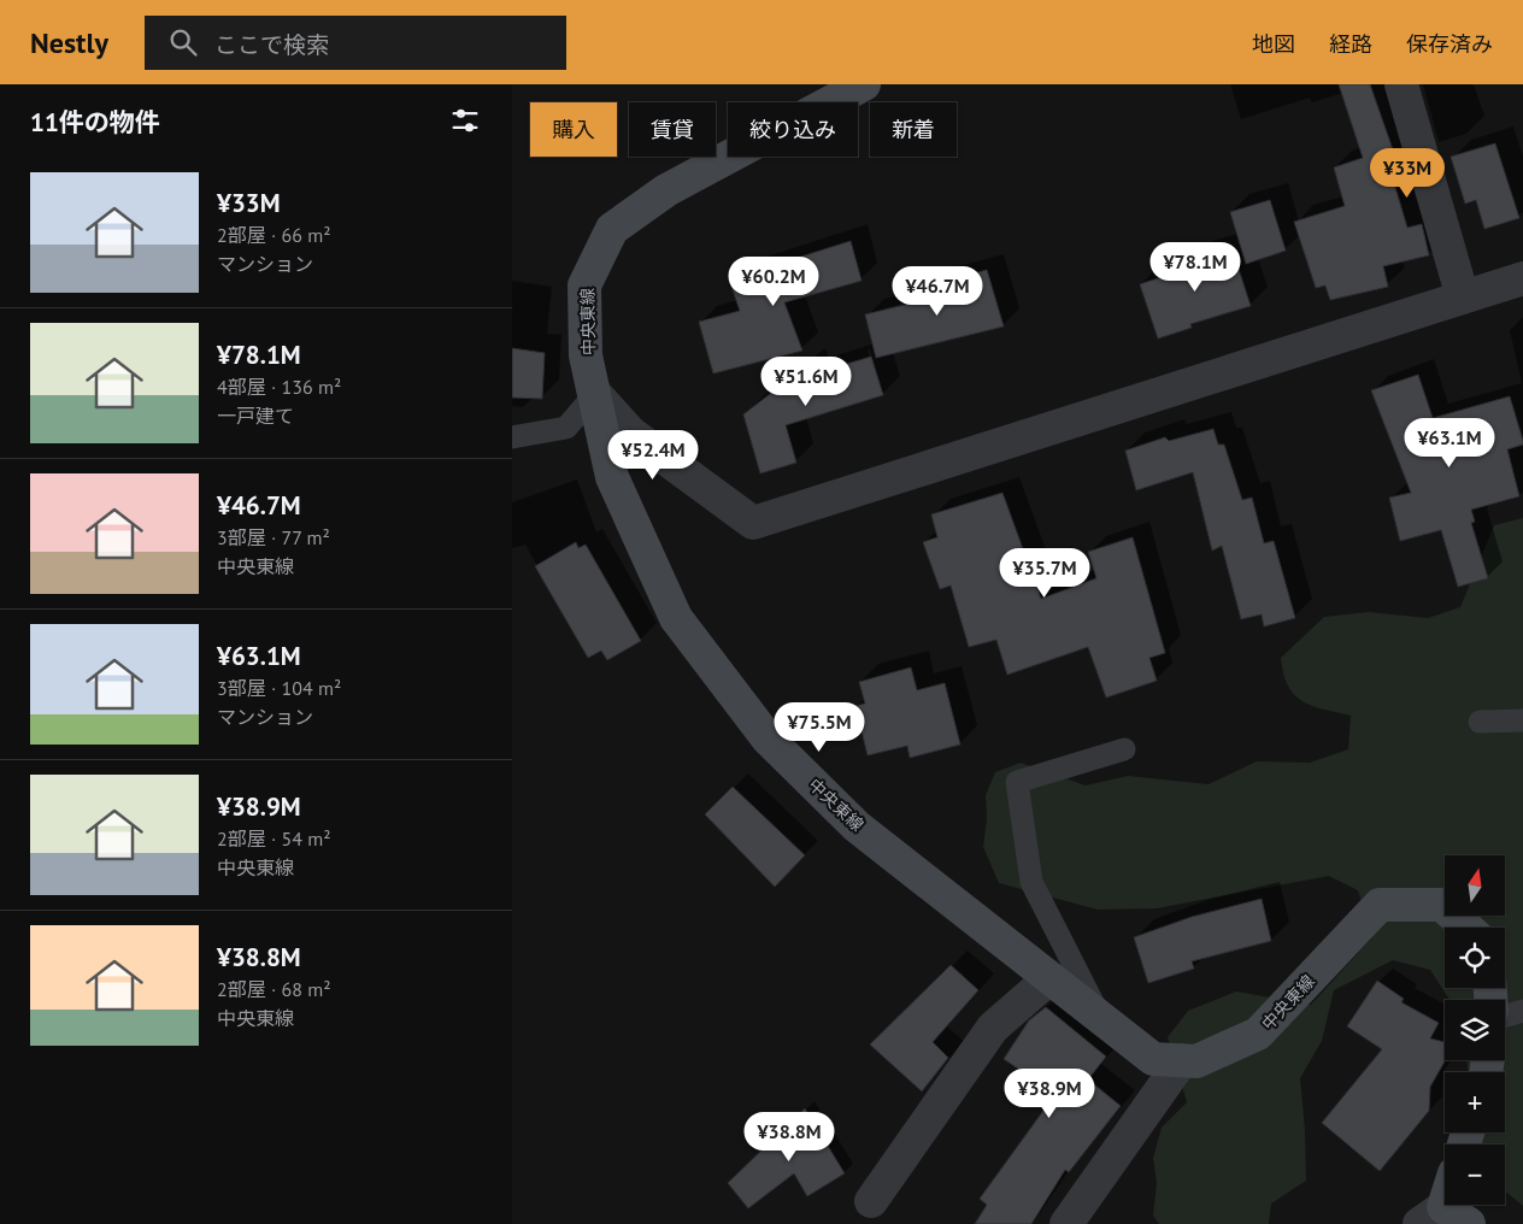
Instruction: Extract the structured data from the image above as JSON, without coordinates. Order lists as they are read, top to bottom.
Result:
{
  "streets": {
    "main road": ["中央東線"]
  },
  "north": "top",
  "page": {
    "header": "Nestly",
    "search": "ここで検索",
    "nav": ["地図", "経路", "保存済み"],
    "heading": "11件の物件",
    "chip": [
      "購入",
      "賃貸",
      "絞り込み",
      "新着"
    ],
    "price": [
      "¥33M",
      "¥78.1M",
      "¥60.2M",
      "¥46.7M",
      "¥51.6M",
      "¥63.1M",
      "¥52.4M",
      "¥35.7M",
      "¥75.5M",
      "¥38.9M",
      "¥38.8M"
    ],
    "list": [
      {
        "name": "¥33M",
        "note": "2部屋 · 66 m² · マンション"
      },
      {
        "name": "¥78.1M",
        "note": "4部屋 · 136 m² · 一戸建て"
      },
      {
        "name": "¥46.7M",
        "note": "3部屋 · 77 m² · 中央東線"
      },
      {
        "name": "¥63.1M",
        "note": "3部屋 · 104 m² · マンション"
      },
      {
        "name": "¥38.9M",
        "note": "2部屋 · 54 m² · 中央東線"
      },
      {
        "name": "¥38.8M",
        "note": "2部屋 · 68 m² · 中央東線"
      }
    ],
    "map_buttons": ["+", "−"]
  }
}
